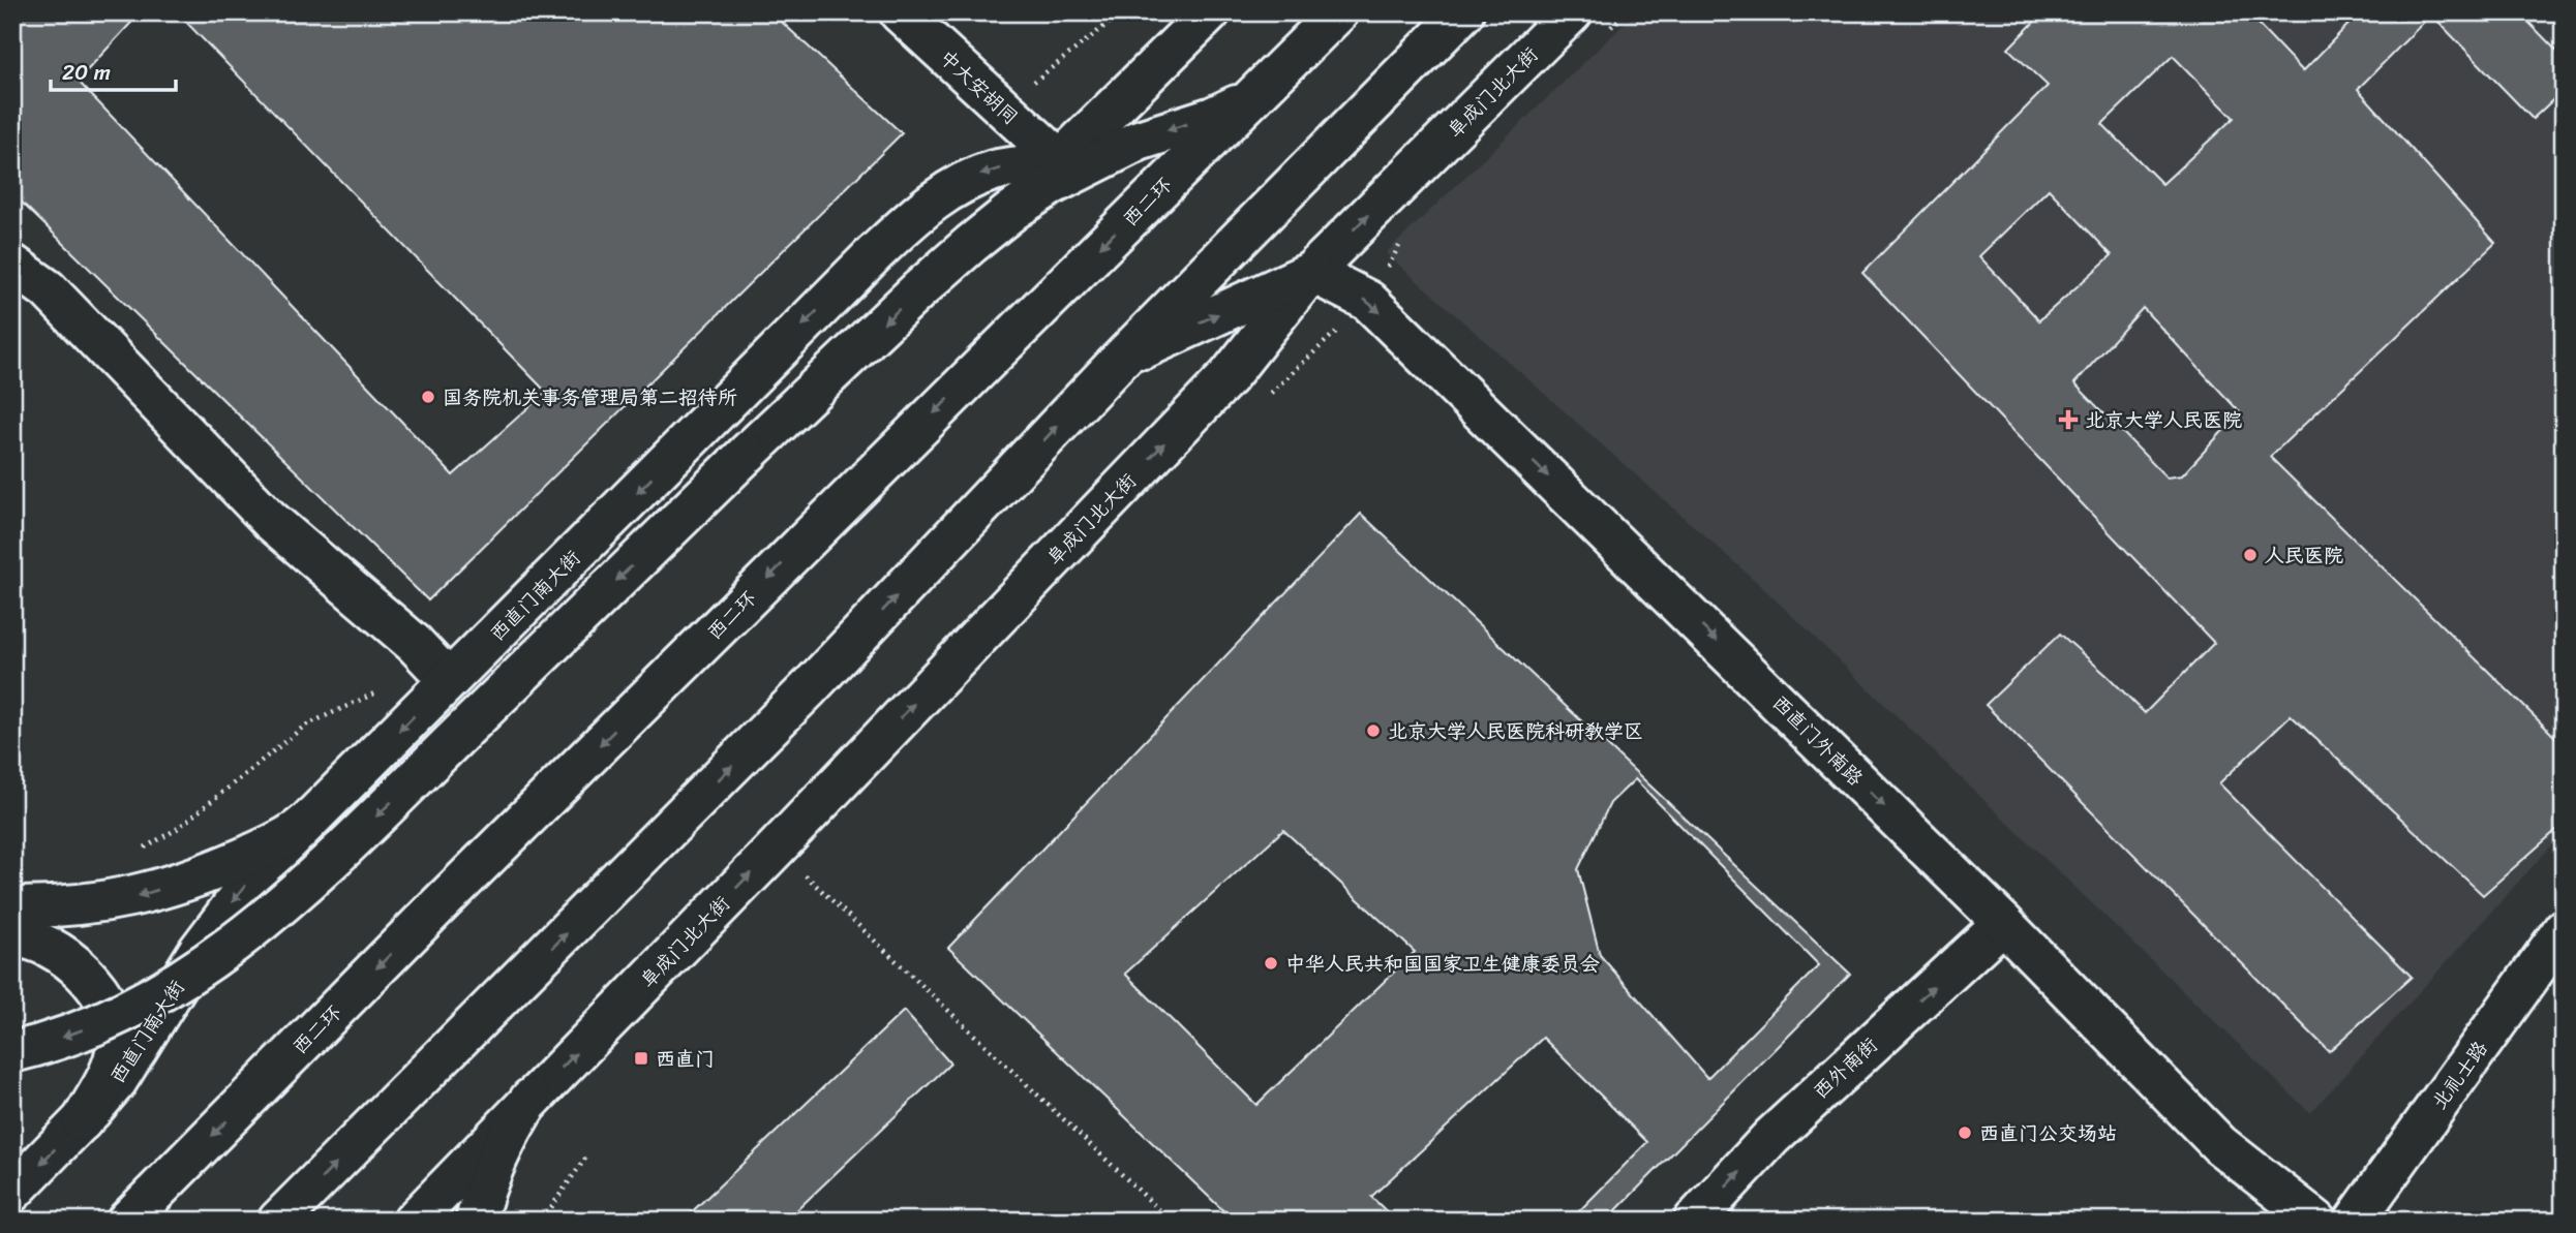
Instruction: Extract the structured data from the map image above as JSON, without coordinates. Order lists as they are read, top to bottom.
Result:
{
  "streets": {
    "main road": [
      "中大安胡同",
      "阜成门北大街",
      "西二环",
      "西直门南大街",
      "西直门外南路",
      "西外南街",
      "北礼士路"
    ]
  },
  "crossings": [
    ["中大安胡同", "西直门南大街"],
    ["阜成门北大街", "西直门外南路"],
    ["西直门外南路", "西外南街"]
  ],
  "one_way": ["西直门外南路", "西外南街"],
  "places": {
    "other": [
      "国务院机关事务管理局第二招待所",
      "人民医院",
      "北京大学人民医院科研教学区",
      "中华人民共和国国家卫生健康委员会",
      "西直门公交场站"
    ],
    "health": ["北京大学人民医院"],
    "transit": ["西直门"]
  },
  "scale_bar": "20 m"
}
